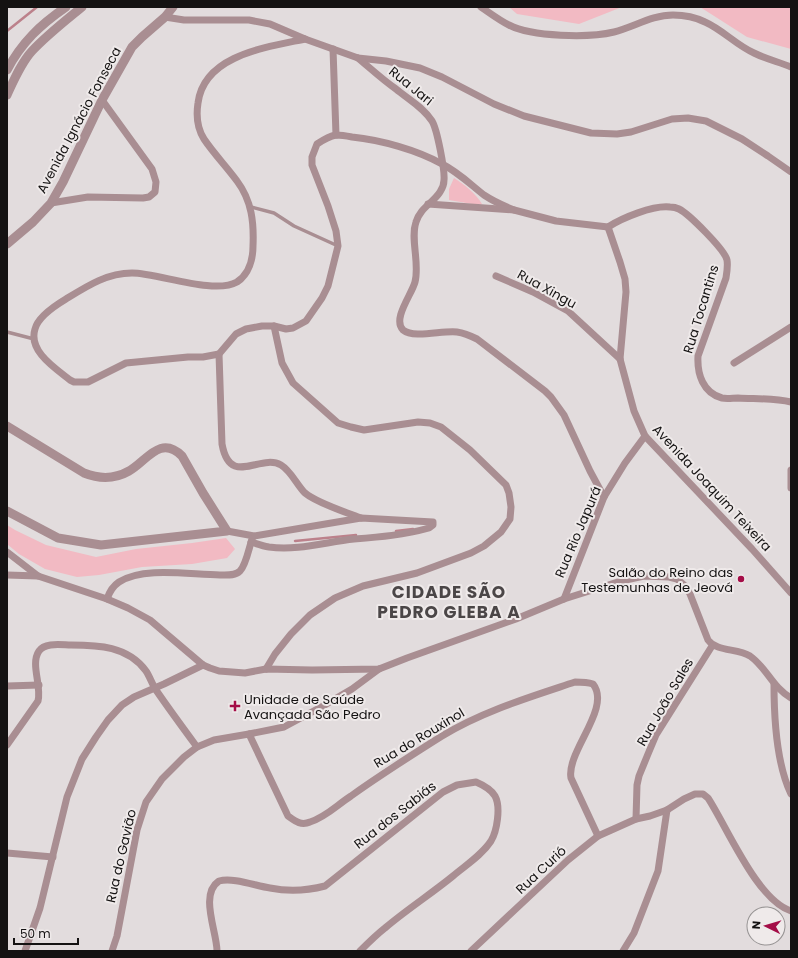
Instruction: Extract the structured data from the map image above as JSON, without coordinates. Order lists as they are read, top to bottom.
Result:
{
  "streets": {
    "street": [
      "Rua Jari",
      "Avenida Ignácio Fonseca",
      "Rua Xingu",
      "Rua Tocantins",
      "Avenida Joaquim Teixeira",
      "Rua Rio Japurá",
      "Rua João Sales",
      "Rua do Rouxinol",
      "Rua dos Sabiás",
      "Rua do Gavião",
      "Rua Curió"
    ]
  },
  "crossings": [
    ["Rua Jari", "Rua Rio Japurá"],
    ["Rua Xingu", "Avenida Joaquim Teixeira"],
    ["Rua Tocantins", "Avenida Joaquim Teixeira"],
    ["Avenida Joaquim Teixeira", "Rua Rio Japurá"],
    ["Rua João Sales", "Rua Curió"],
    ["Rua do Rouxinol", "Rua do Gavião"],
    ["Rua do Rouxinol", "Rua Curió"]
  ],
  "districts": ["CIDADE SÃO PEDRO GLEBA A"],
  "places": {
    "other": ["Salão do Reino das Testemunhas de Jeová"],
    "health": ["Unidade de Saúde Avançada São Pedro"]
  },
  "scale_bar": "50 m",
  "north": "left"
}
